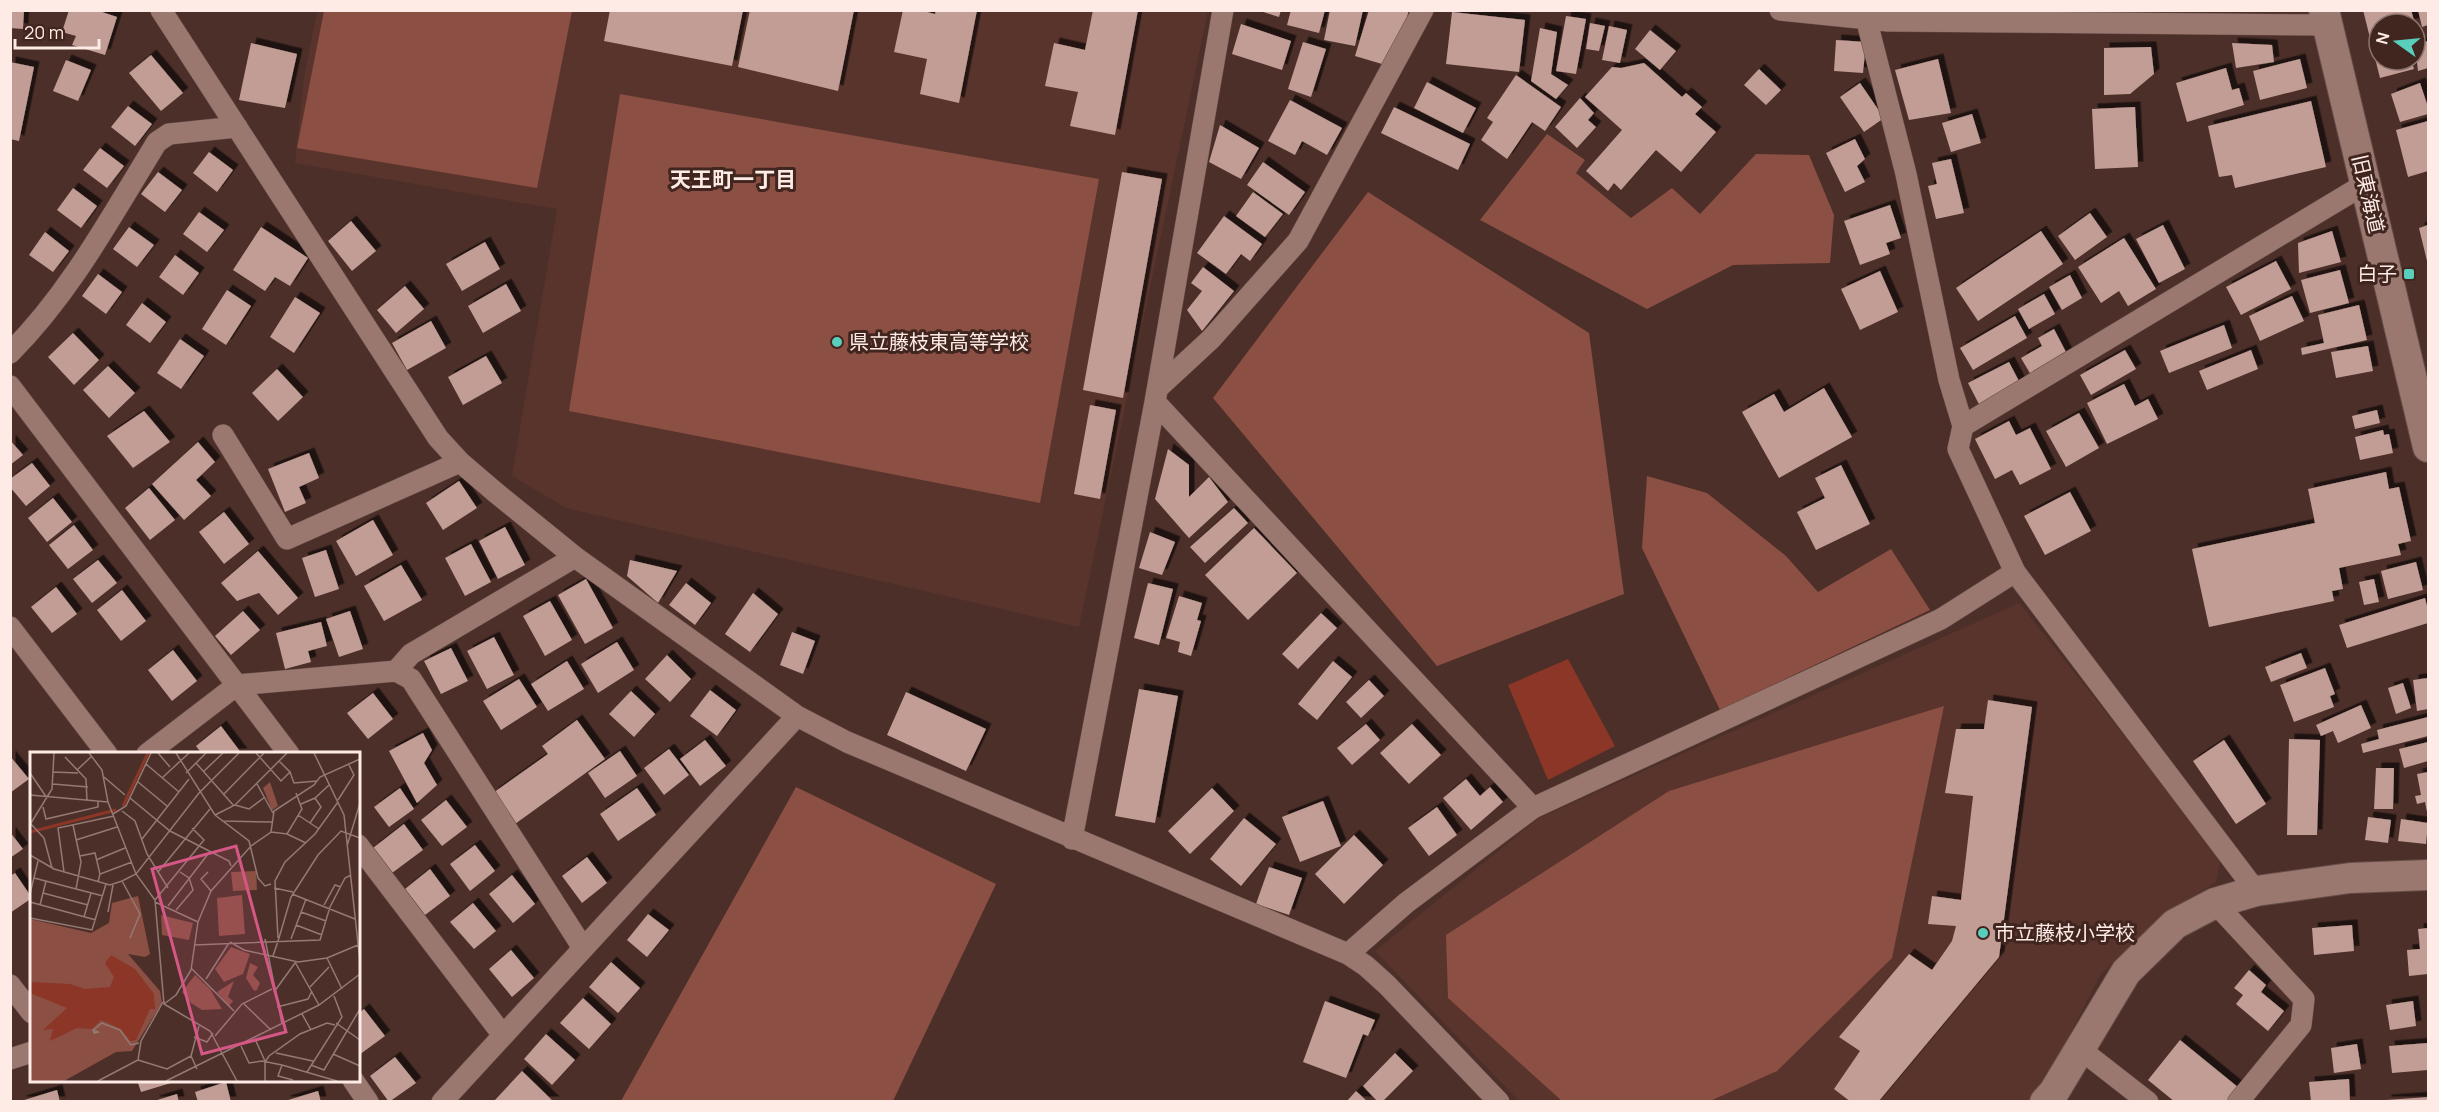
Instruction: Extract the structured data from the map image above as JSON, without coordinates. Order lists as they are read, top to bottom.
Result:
{
  "streets": {
    "street": ["旧東海道"]
  },
  "districts": ["天王町一丁目"],
  "places": {
    "transit": ["白子"],
    "other": ["県立藤枝東高等学校", "市立藤枝小学校"]
  },
  "scale_bar": "20 m",
  "north": "left"
}
